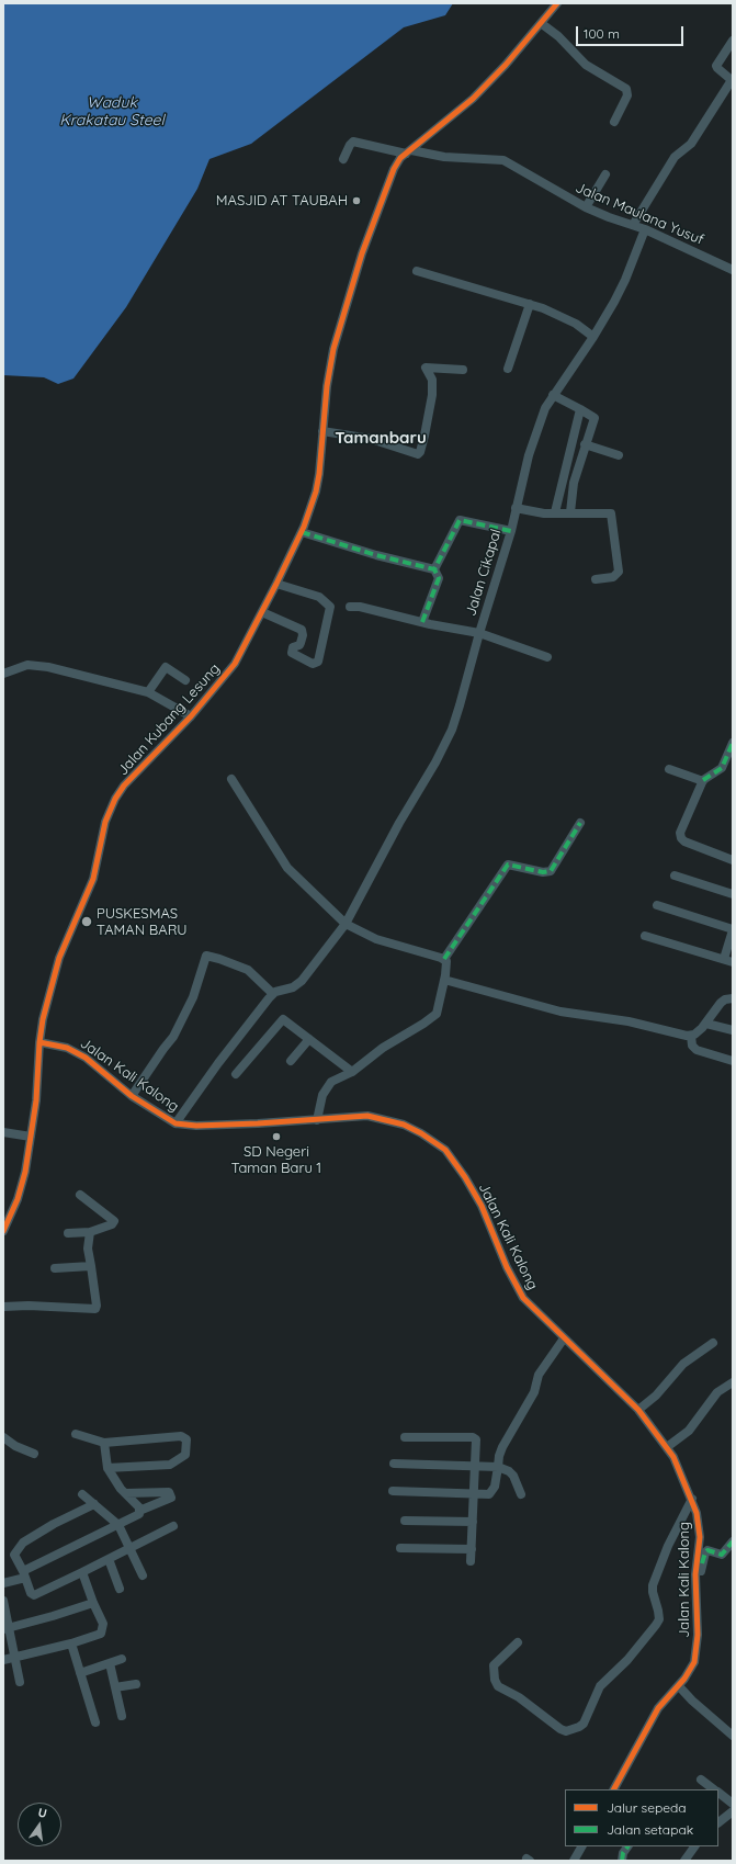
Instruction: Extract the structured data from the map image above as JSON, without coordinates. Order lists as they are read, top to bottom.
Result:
{
  "streets": {
    "street": [
      "Jalan Maulana Yusuf",
      "Jalan Cikapal",
      "Jalan Kubang Lesung",
      "Jalan Kali Kalong"
    ]
  },
  "crossings": [
    ["Jalan Maulana Yusuf", "Jalan Cikapal"],
    ["Jalan Maulana Yusuf", "Jalan Kubang Lesung"],
    ["Jalan Kubang Lesung", "Jalan Kali Kalong"]
  ],
  "districts": ["Tamanbaru"],
  "water": ["Waduk Krakatau Steel"],
  "places": ["MASJID AT TAUBAH", "PUSKESMAS TAMAN BARU", "SD Negeri Taman Baru 1"],
  "legend": ["Jalur sepeda", "Jalan setapak"],
  "scale_bar": "100 m",
  "north": "top"
}
